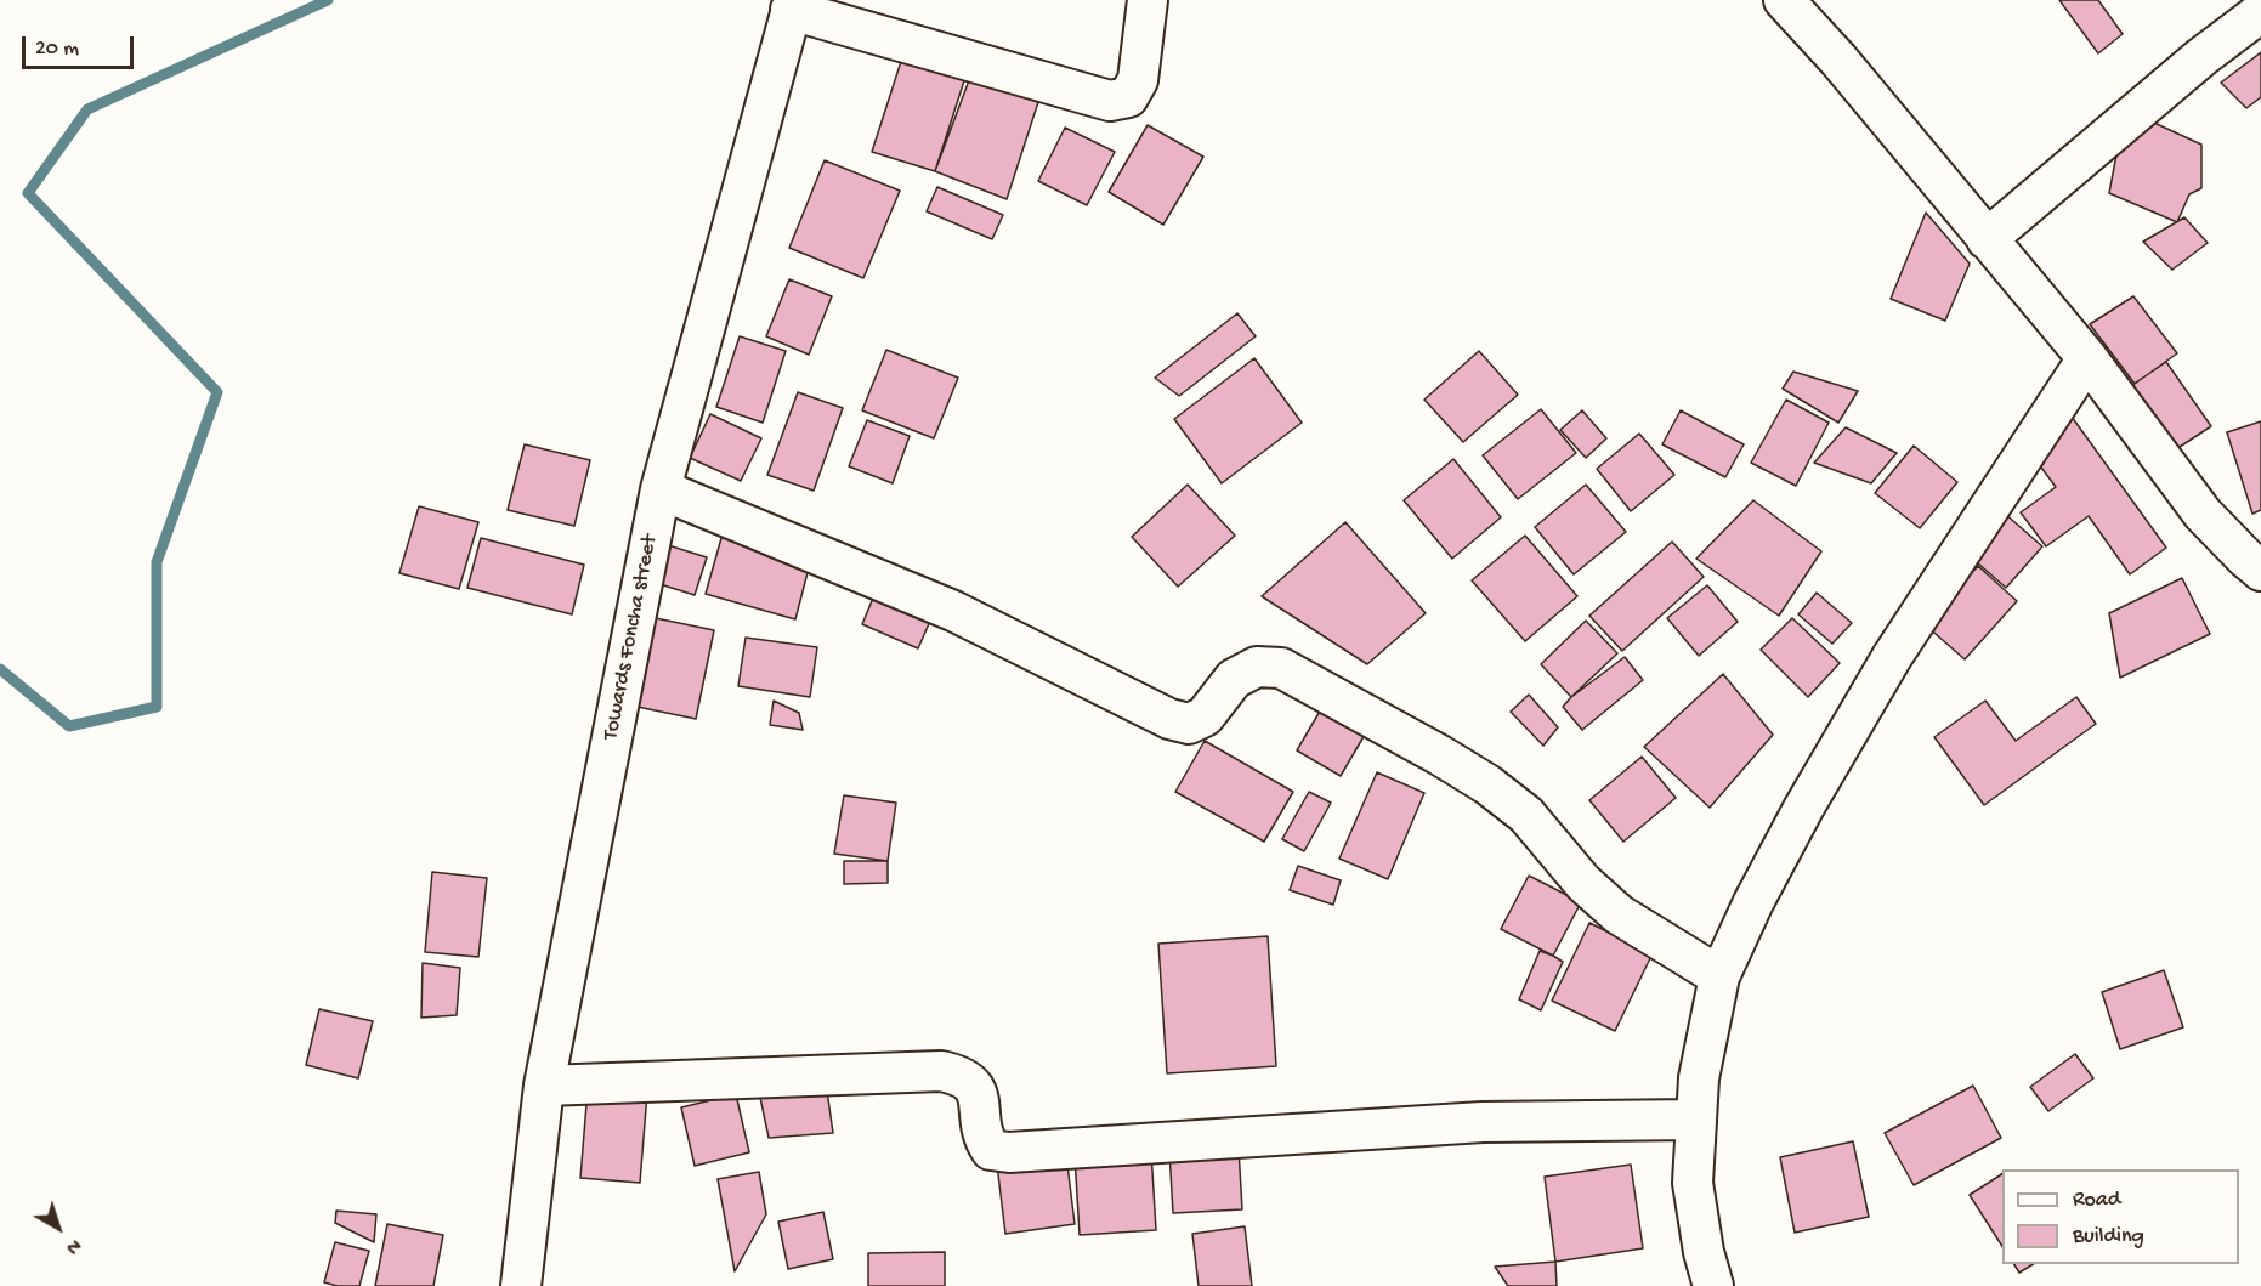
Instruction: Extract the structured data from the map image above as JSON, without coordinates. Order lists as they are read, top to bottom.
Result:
{
  "streets": {
    "street": ["Towards Foncha street"]
  },
  "legend": ["Road", "Building"],
  "scale_bar": "20 m",
  "north": "bottom right"
}
